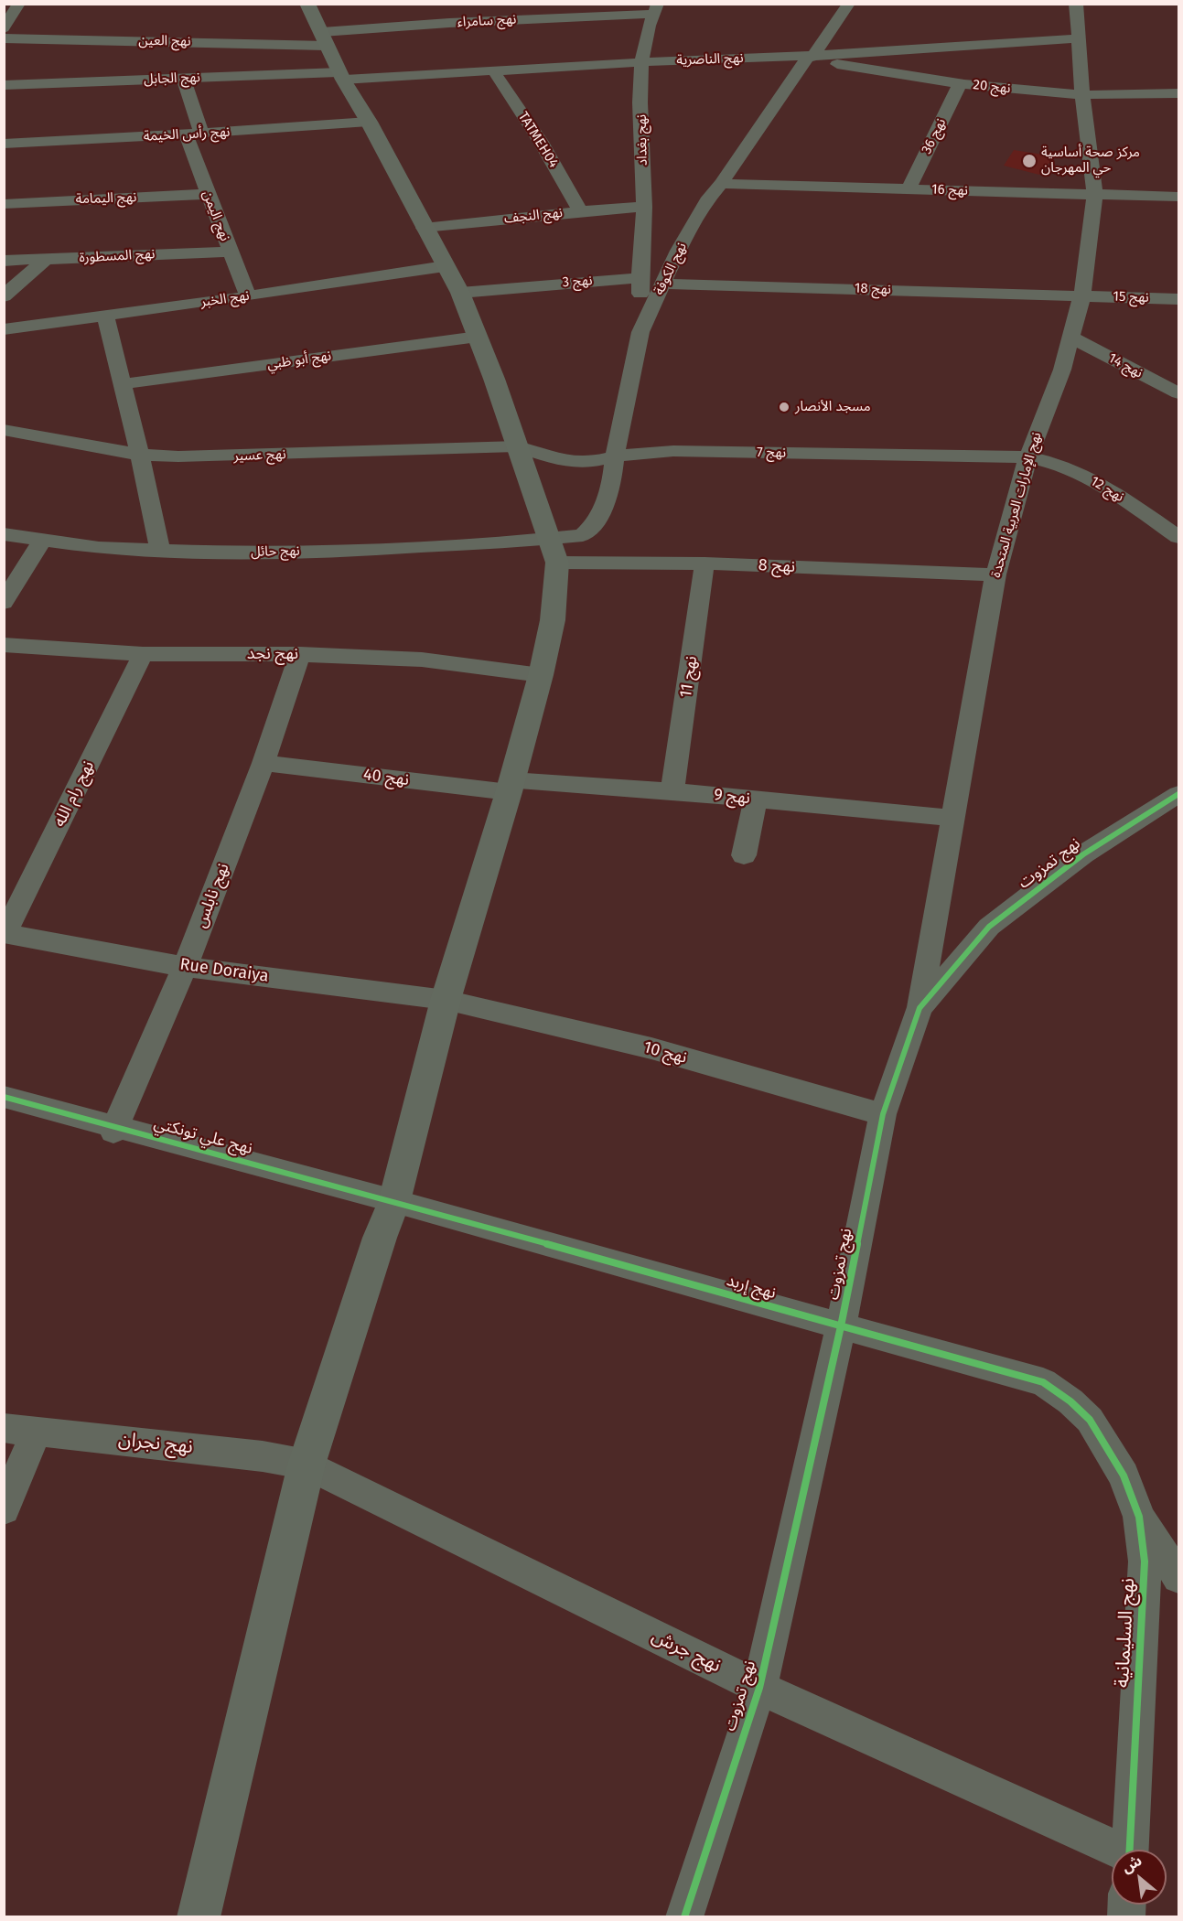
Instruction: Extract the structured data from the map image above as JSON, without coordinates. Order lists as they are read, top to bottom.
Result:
{
  "streets": {
    "street": [
      "نهج سامراء",
      "نهج العين",
      "نهج الناصرية",
      "نهج الجابل",
      "نهج 20",
      "نهج رأس الخيمة",
      "نهج 36",
      "TATMEH04",
      "نهج بغداد",
      "نهج 16",
      "نهج اليمامة",
      "نهج اليمن",
      "نهج النجف",
      "نهج المسطورة",
      "نهج الكوفة",
      "نهج 3",
      "نهج 18",
      "نهج 15",
      "نهج الخبر",
      "نهج أبو ظبي",
      "نهج 14",
      "نهج 7",
      "نهج عسير",
      "نهج 12",
      "نهج الإمارات العربية المتحدة",
      "نهج حائل",
      "نهج 8",
      "نهج نجد",
      "نهج 11",
      "نهج 40",
      "نهج رام الله",
      "نهج 9",
      "نهج تمزوت",
      "نهج نابلس",
      "Rue Doraiya",
      "نهج 10",
      "نهج علي تونكتي",
      "نهج إربد",
      "نهج نجران",
      "نهج السليمانية",
      "نهج جرش"
    ]
  },
  "crossings": [
    ["نهج سامراء", "نهج العين"],
    ["نهج سامراء", "نهج بغداد"],
    ["نهج الناصرية", "نهج الجابل"],
    ["نهج الناصرية", "نهج 20"],
    ["نهج الناصرية", "TATMEH04"],
    ["نهج الناصرية", "نهج بغداد"],
    ["نهج الناصرية", "نهج الكوفة"],
    ["نهج الناصرية", "نهج الإمارات العربية المتحدة"],
    ["نهج الجابل", "نهج اليمن"],
    ["نهج 20", "نهج 36"],
    ["نهج 20", "نهج الكوفة"],
    ["نهج 20", "نهج الإمارات العربية المتحدة"],
    ["نهج رأس الخيمة", "نهج اليمن"],
    ["نهج 36", "نهج 16"],
    ["TATMEH04", "نهج النجف"],
    ["نهج بغداد", "نهج النجف"],
    ["نهج بغداد", "نهج 3"],
    ["نهج 16", "نهج الكوفة"],
    ["نهج 16", "نهج الإمارات العربية المتحدة"],
    ["نهج اليمامة", "نهج اليمن"],
    ["نهج اليمن", "نهج المسطورة"],
    ["نهج اليمن", "نهج الخبر"],
    ["نهج الكوفة", "نهج 18"],
    ["نهج الكوفة", "نهج 7"],
    ["نهج الكوفة", "نهج حائل"],
    ["نهج الكوفة", "نهج 8"],
    ["نهج 18", "نهج 15"],
    ["نهج 18", "نهج الإمارات العربية المتحدة"],
    ["نهج 15", "نهج الإمارات العربية المتحدة"],
    ["نهج 14", "نهج الإمارات العربية المتحدة"],
    ["نهج 7", "نهج عسير"],
    ["نهج 7", "نهج 12"],
    ["نهج 7", "نهج الإمارات العربية المتحدة"],
    ["نهج 12", "نهج الإمارات العربية المتحدة"],
    ["نهج الإمارات العربية المتحدة", "نهج 8"],
    ["نهج الإمارات العربية المتحدة", "نهج 9"],
    ["نهج الإمارات العربية المتحدة", "نهج تمزوت"],
    ["نهج حائل", "نهج 8"],
    ["نهج 8", "نهج 11"],
    ["نهج نجد", "نهج رام الله"],
    ["نهج نجد", "نهج نابلس"],
    ["نهج 11", "نهج 9"],
    ["نهج 40", "نهج 9"],
    ["نهج 40", "نهج نابلس"],
    ["نهج رام الله", "Rue Doraiya"],
    ["نهج تمزوت", "نهج 10"],
    ["نهج تمزوت", "نهج إربد"],
    ["نهج تمزوت", "نهج جرش"],
    ["نهج نابلس", "Rue Doraiya"],
    ["نهج نابلس", "نهج علي تونكتي"],
    ["Rue Doraiya", "نهج 10"],
    ["نهج علي تونكتي", "نهج إربد"],
    ["نهج إربد", "نهج السليمانية"],
    ["نهج نجران", "نهج جرش"]
  ],
  "places": ["مركز صحة أساسية حي المهرجان", "مسجد الأنصار"],
  "north": "top left"
}
